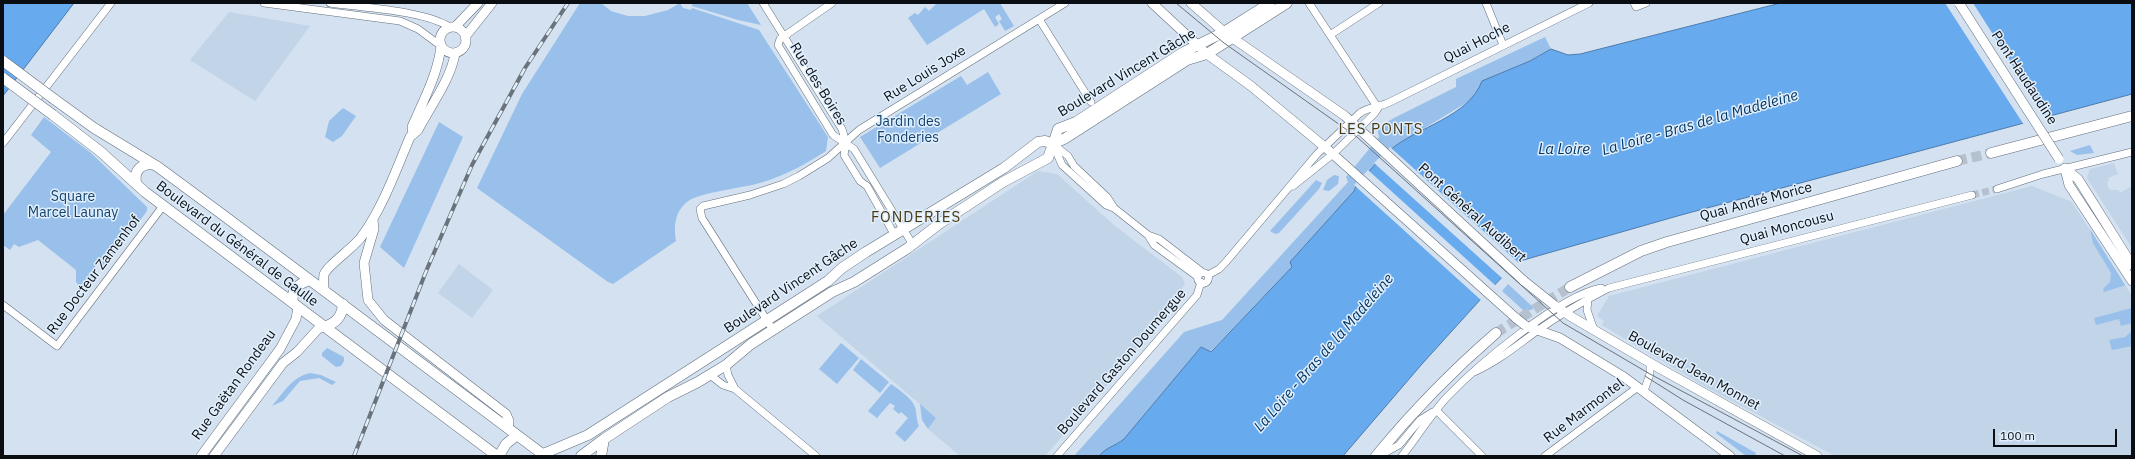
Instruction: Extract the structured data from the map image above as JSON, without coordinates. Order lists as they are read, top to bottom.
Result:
{
  "streets": {
    "main road": [
      "Boulevard Vincent Gâche",
      "Pont Haudaudine",
      "Quai André Morice",
      "Pont Général Audibert",
      "Boulevard du Général de Gaulle",
      "Boulevard Jean Monnet",
      "Rue Gaëtan Rondeau"
    ],
    "street": [
      "Quai Hoche",
      "Rue Louis Joxe",
      "Rue des Boires",
      "Quai Moncousu",
      "Rue Docteur Zamenhof",
      "Boulevard Gaston Doumergue",
      "Rue Marmontel"
    ]
  },
  "crossings": [
    ["Quai Hoche", "Pont Général Audibert"],
    ["Quai Hoche", "Boulevard Gaston Doumergue"],
    ["Boulevard Vincent Gâche", "Rue Louis Joxe"],
    ["Boulevard Vincent Gâche", "Rue des Boires"],
    ["Boulevard Vincent Gâche", "Pont Général Audibert"],
    ["Boulevard Vincent Gâche", "Boulevard du Général de Gaulle"],
    ["Rue Louis Joxe", "Rue des Boires"],
    ["Pont Général Audibert", "Quai Moncousu"],
    ["Pont Général Audibert", "Boulevard Jean Monnet"],
    ["Quai Moncousu", "Boulevard Jean Monnet"],
    ["Boulevard du Général de Gaulle", "Rue Docteur Zamenhof"],
    ["Boulevard du Général de Gaulle", "Rue Gaëtan Rondeau"],
    ["Boulevard Jean Monnet", "Rue Marmontel"]
  ],
  "districts": ["LES PONTS", "FONDERIES"],
  "water": ["La Loire - Bras de la Madeleine", "La Loire"],
  "parks": ["Jardin des Fonderies", "Square Marcel Launay"],
  "scale_bar": "100 m"
}
